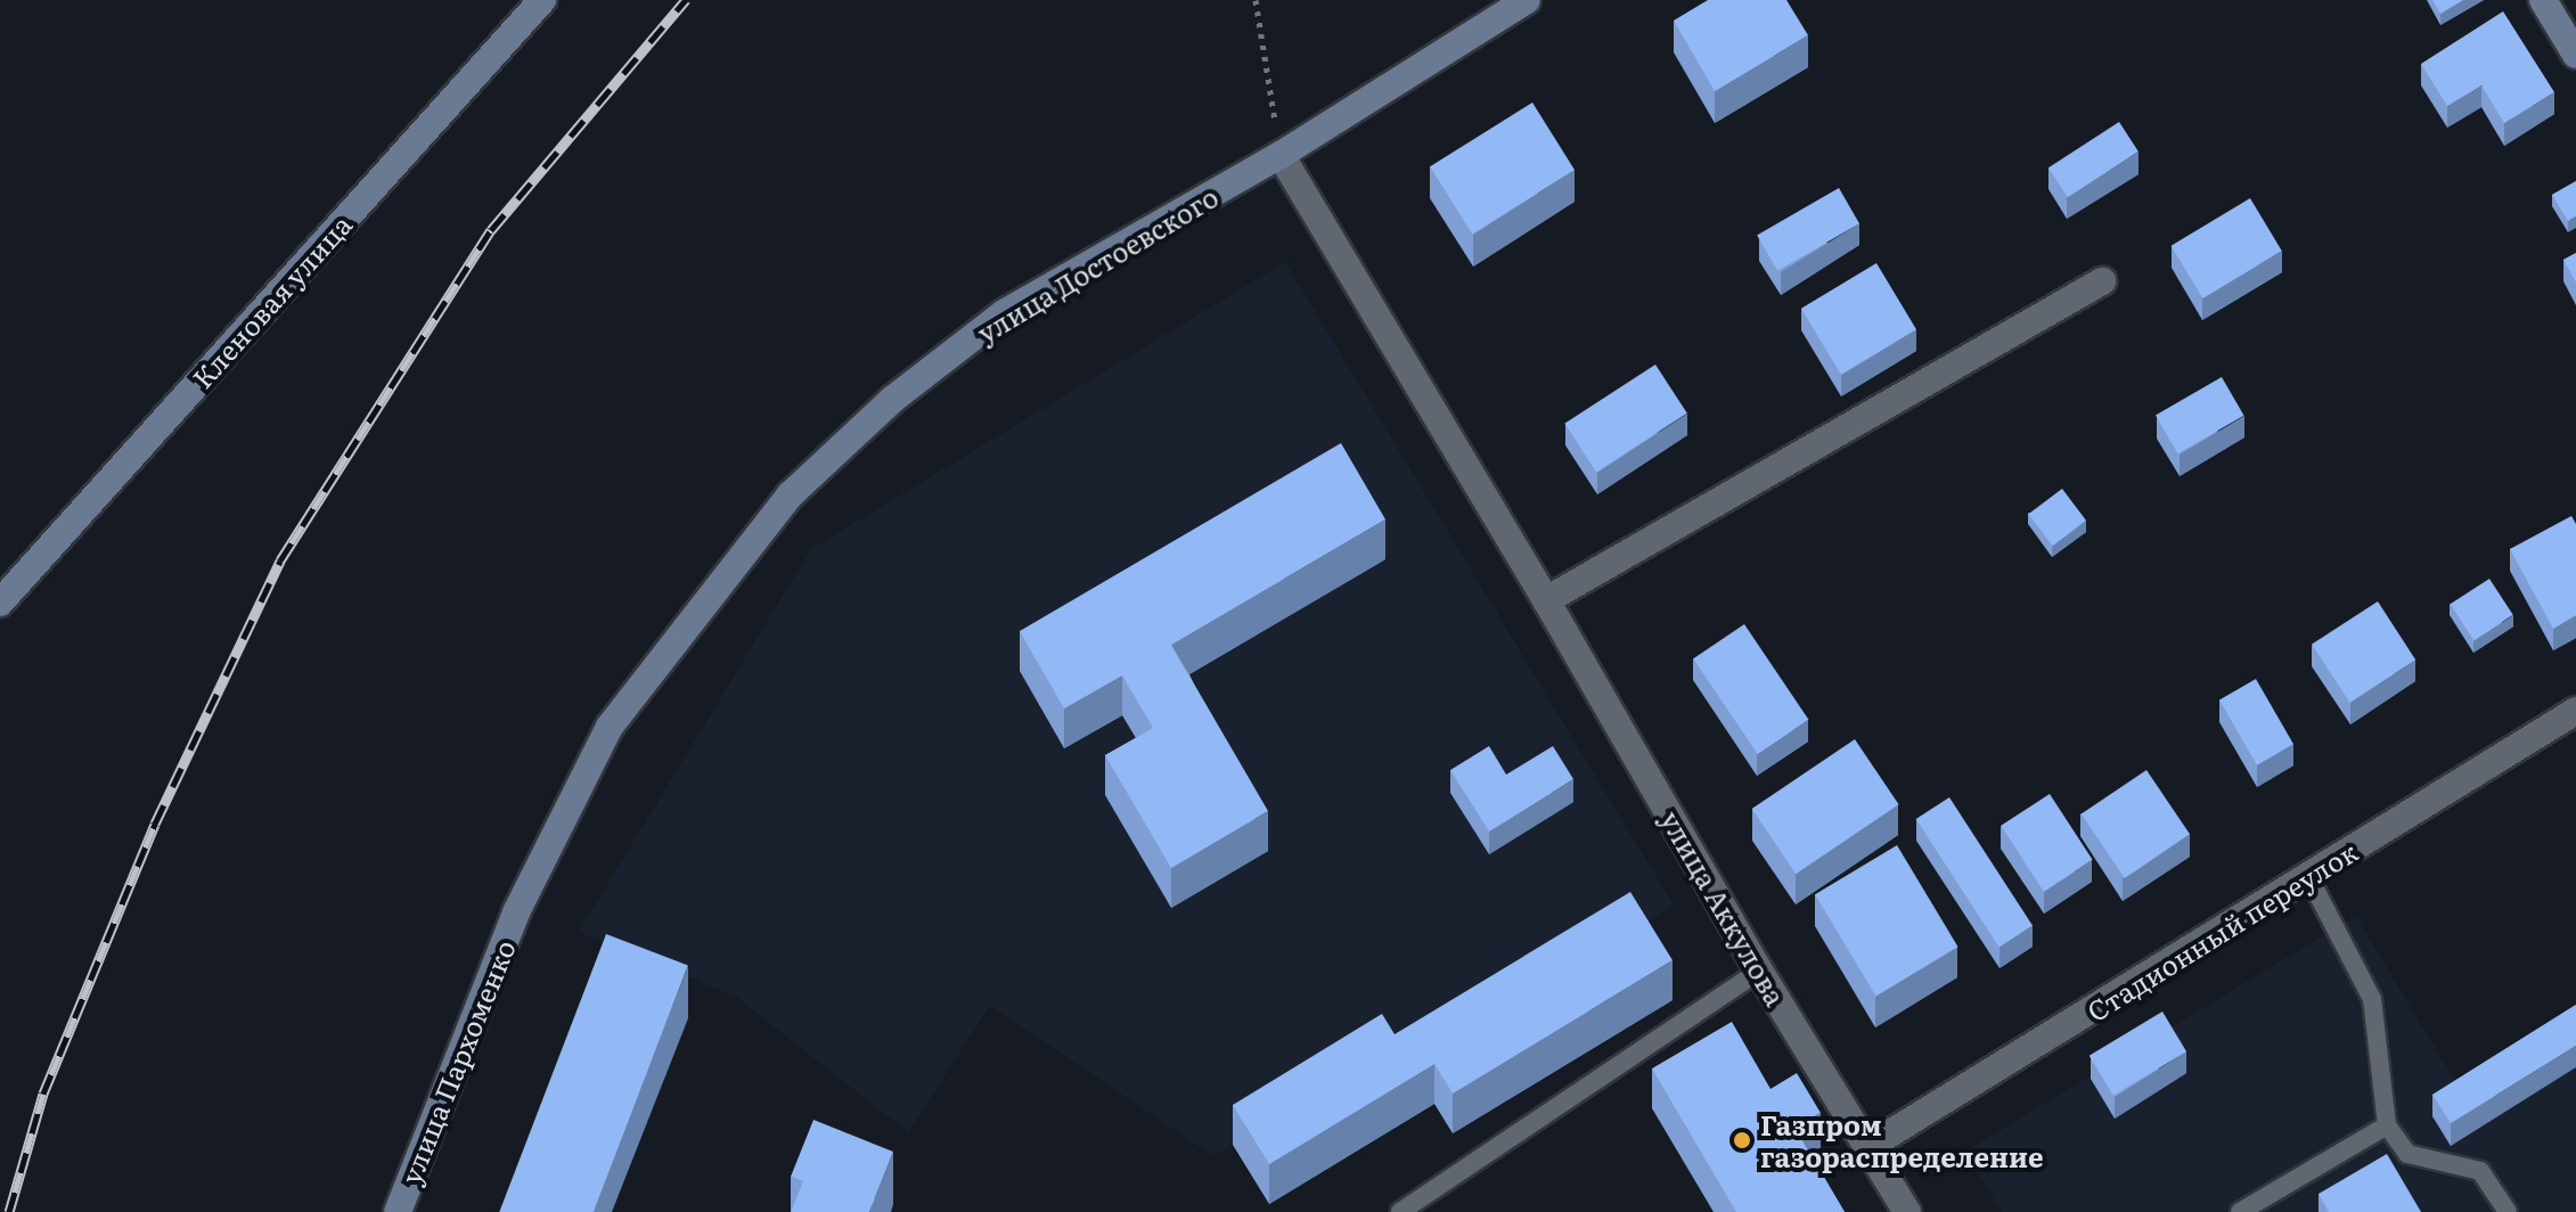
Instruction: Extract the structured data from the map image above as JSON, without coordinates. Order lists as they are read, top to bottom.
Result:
{
  "streets": {
    "main road": ["улица Достоевского", "Кленовая улица", "улица Пархоменко"],
    "street": ["улица Аккулова", "Стадионный переулок"]
  },
  "crossings": [
    ["улица Достоевского", "улица Аккулова"],
    ["улица Достоевского", "улица Пархоменко"],
    ["улица Аккулова", "Стадионный переулок"]
  ],
  "places": ["Газпром газораспределение"]
}
